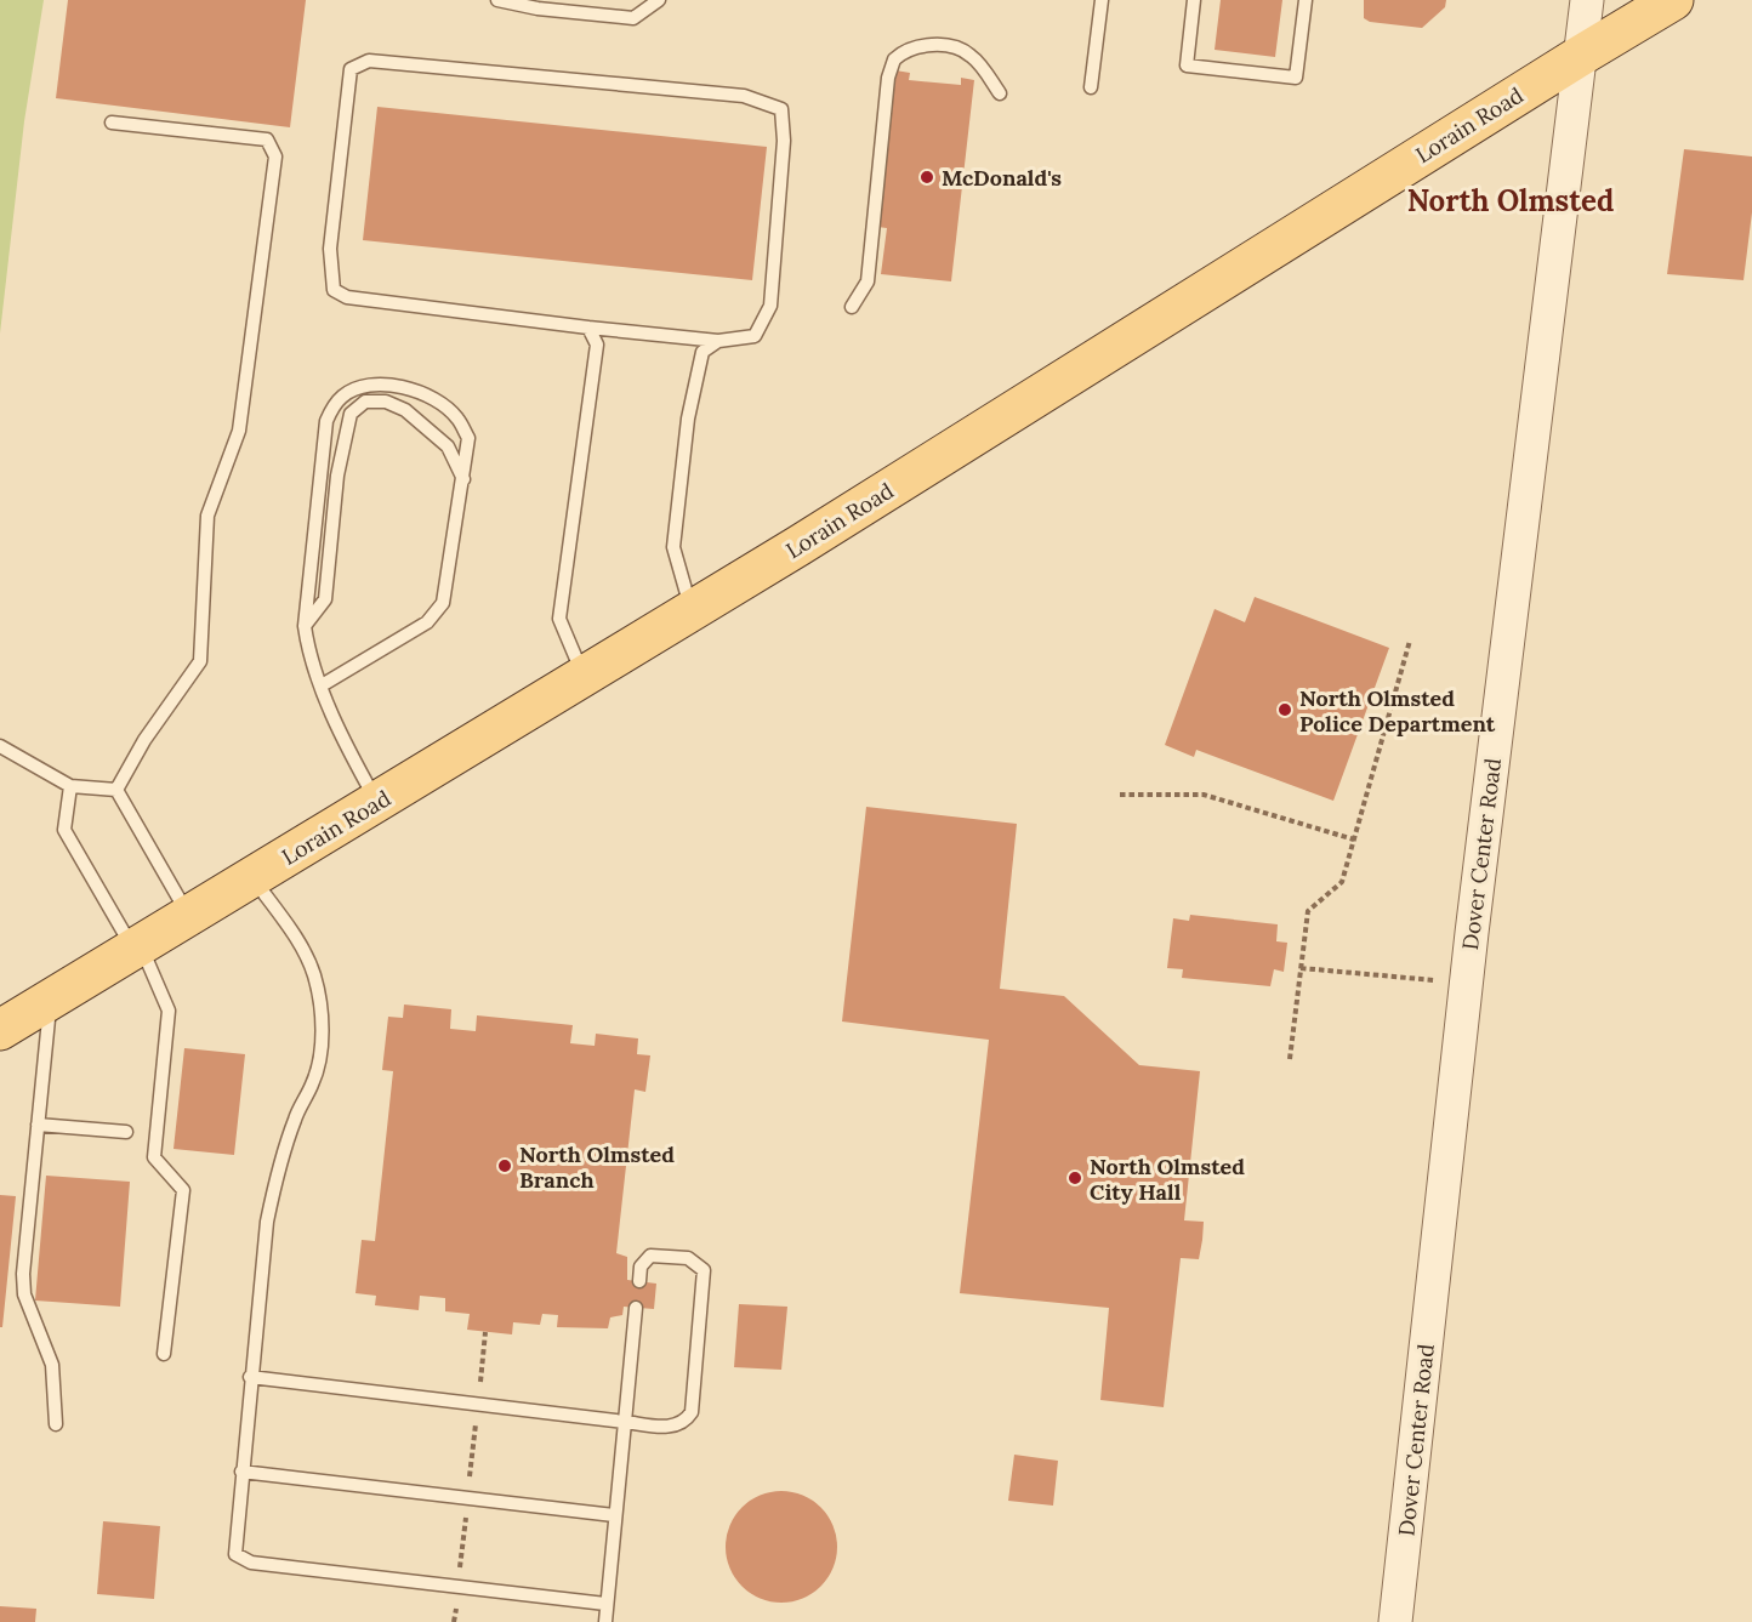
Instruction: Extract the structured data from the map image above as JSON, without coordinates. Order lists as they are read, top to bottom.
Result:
{
  "streets": {
    "main road": ["Lorain Road"],
    "street": ["Dover Center Road"]
  },
  "crossings": [
    ["Lorain Road", "Dover Center Road"]
  ],
  "districts": ["North Olmsted"],
  "places": [
    "McDonald's",
    "North Olmsted Police Department",
    "North Olmsted Branch",
    "North Olmsted City Hall"
  ]
}
